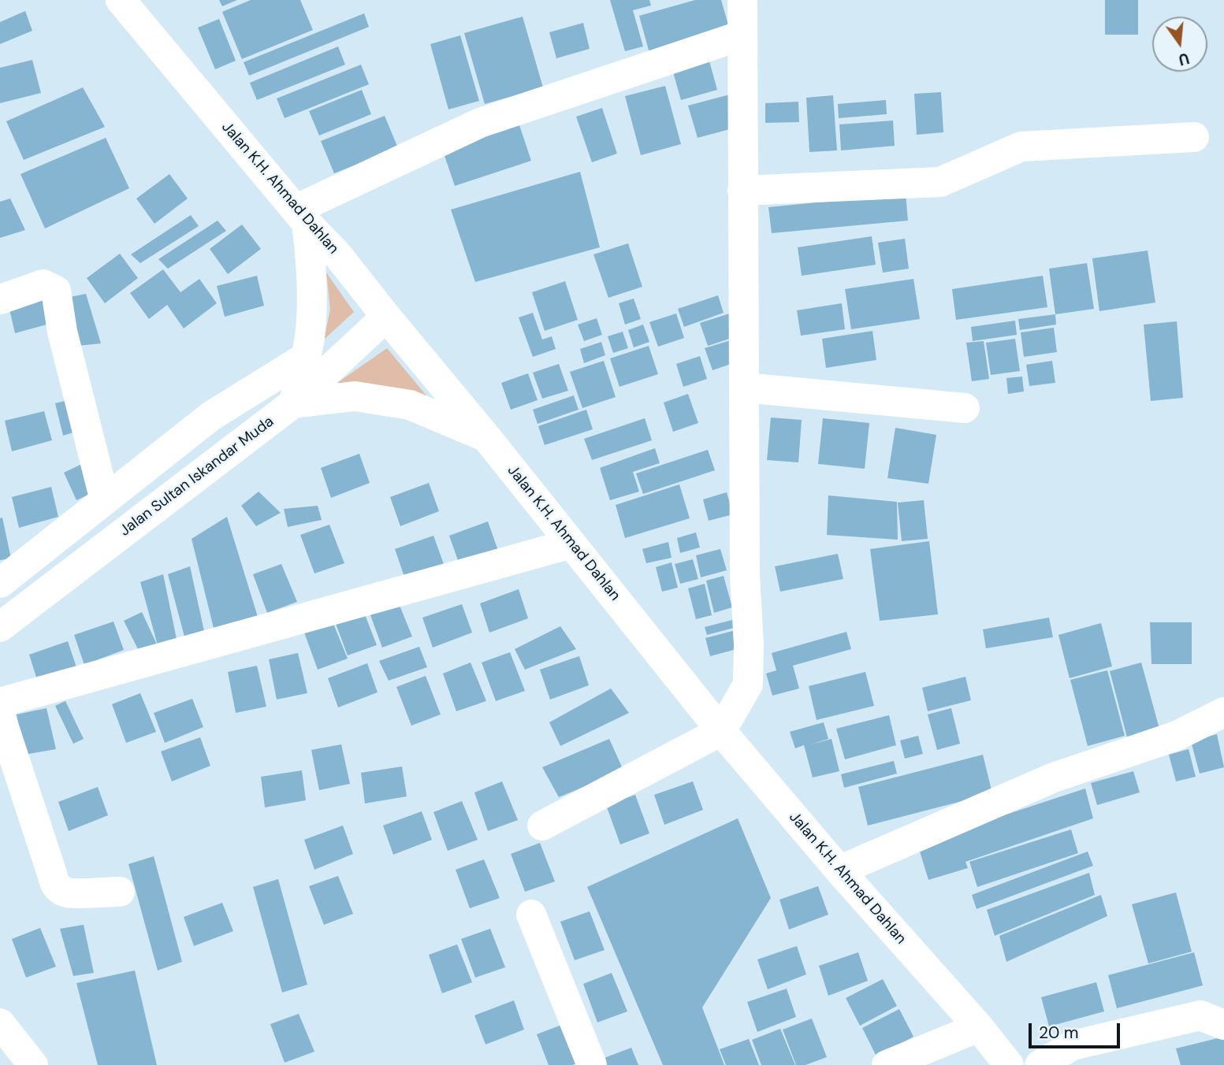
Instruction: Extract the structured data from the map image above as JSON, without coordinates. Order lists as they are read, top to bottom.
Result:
{
  "streets": {
    "main road": ["Jalan K.H. Ahmad Dahlan", "Jalan Sultan Iskandar Muda"]
  },
  "crossings": [
    ["Jalan K.H. Ahmad Dahlan", "Jalan Sultan Iskandar Muda"]
  ],
  "scale_bar": "20 m",
  "north": "bottom"
}
